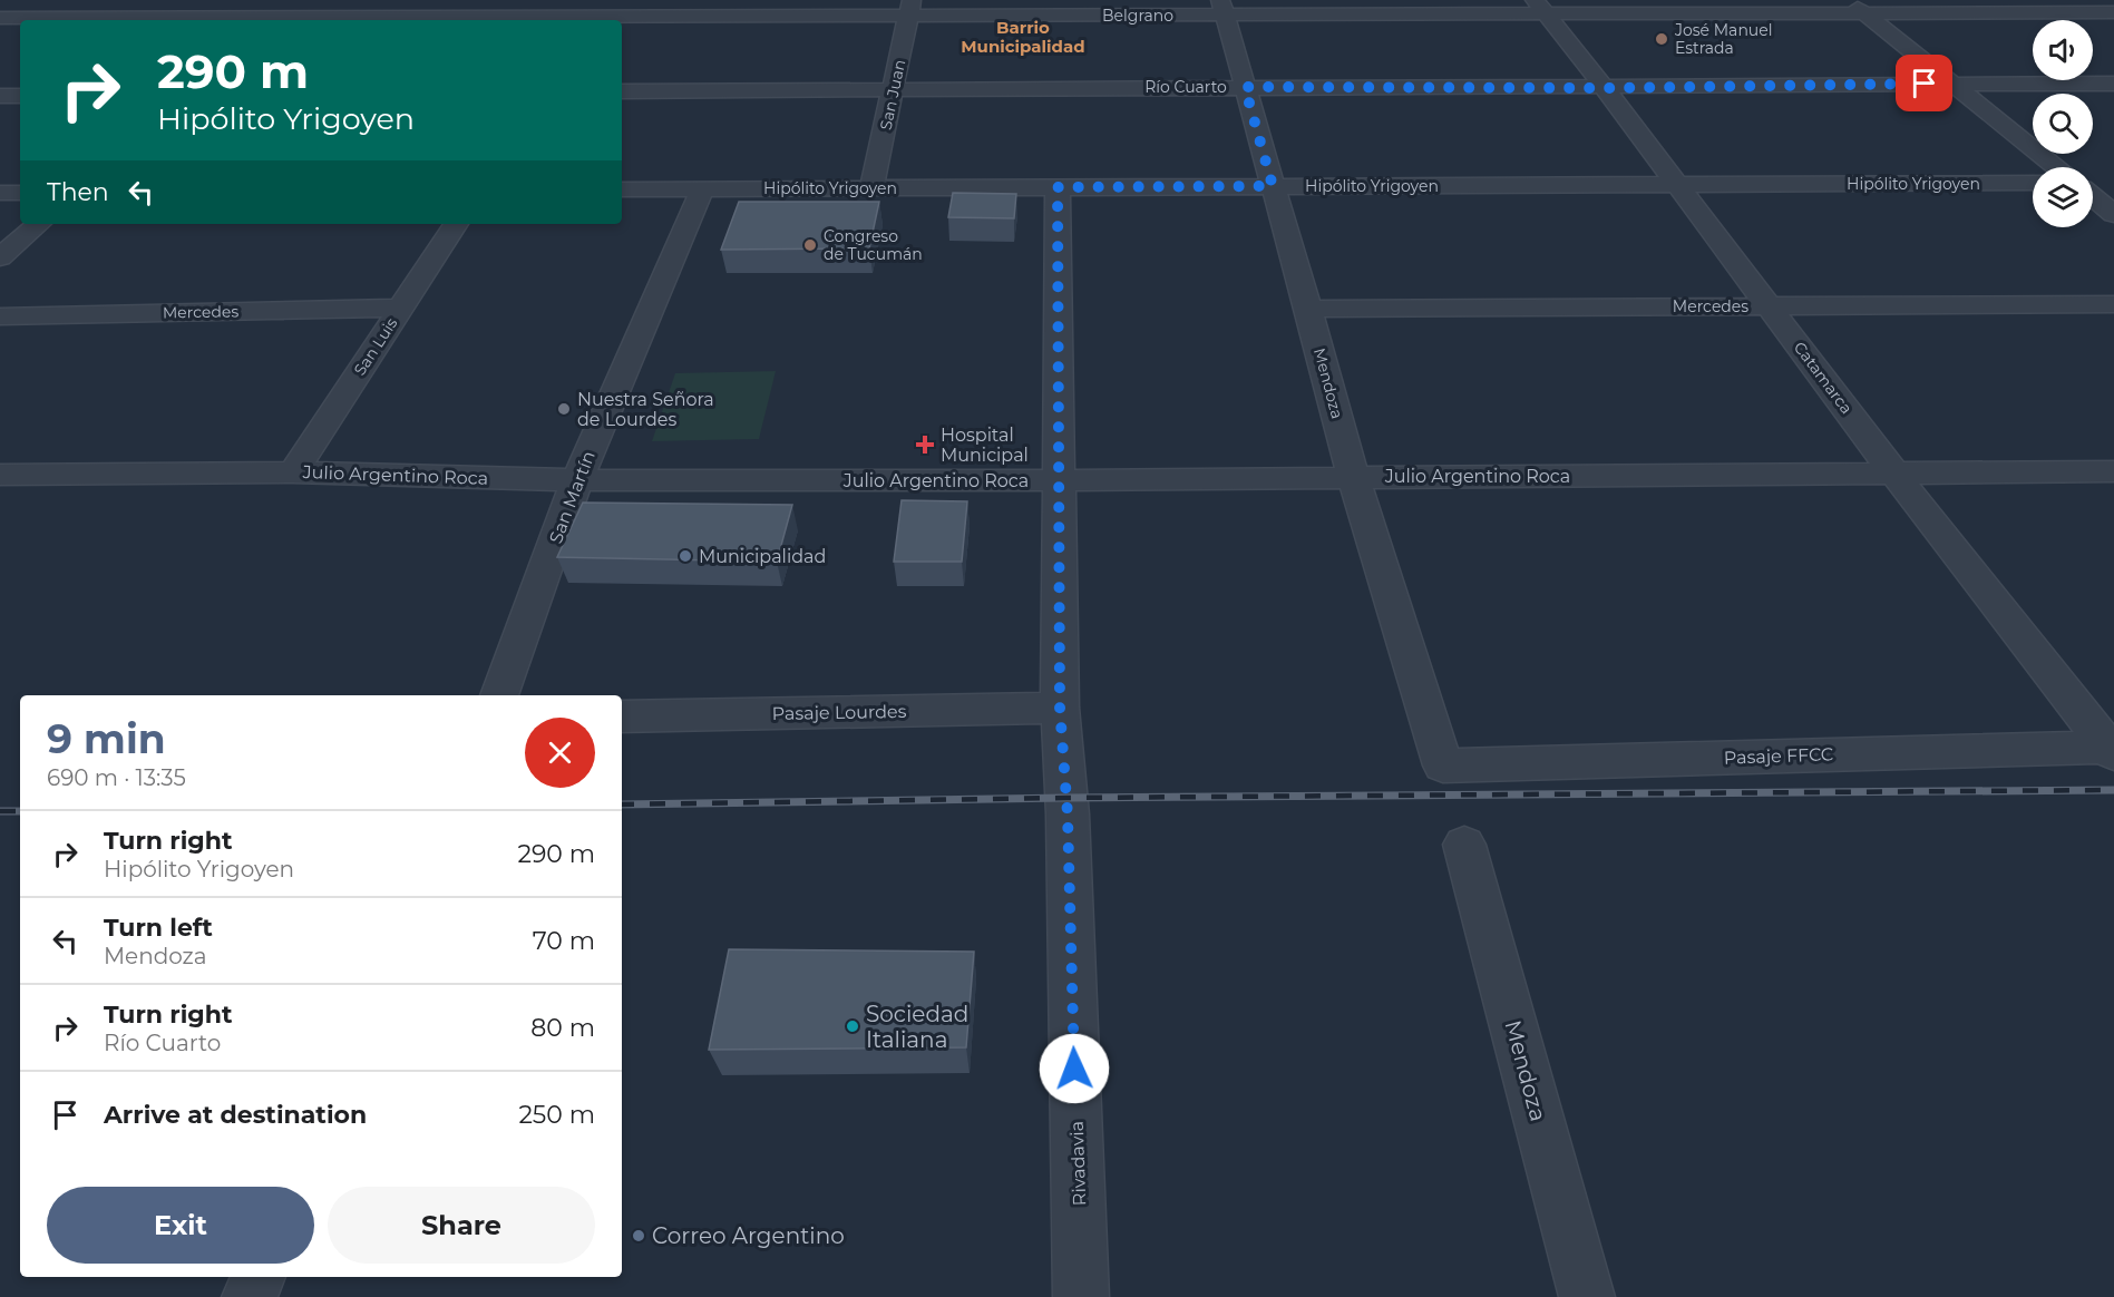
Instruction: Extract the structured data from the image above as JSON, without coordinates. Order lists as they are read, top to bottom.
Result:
{
  "streets": {
    "street": [
      "Belgrano",
      "Río Cuarto",
      "San Juan",
      "Hipólito Yrigoyen",
      "Mercedes",
      "San Luis",
      "Catamarca",
      "Mendoza",
      "Julio Argentino Roca",
      "San Martín",
      "Pasaje Lourdes",
      "Pasaje FFCC",
      "Rivadavia"
    ]
  },
  "crossings": [
    ["Belgrano", "San Juan"],
    ["Belgrano", "Catamarca"],
    ["Belgrano", "Mendoza"],
    ["Río Cuarto", "San Juan"],
    ["Río Cuarto", "Catamarca"],
    ["Río Cuarto", "Mendoza"],
    ["San Juan", "Hipólito Yrigoyen"],
    ["Hipólito Yrigoyen", "Catamarca"],
    ["Hipólito Yrigoyen", "Mendoza"],
    ["Hipólito Yrigoyen", "San Martín"],
    ["Hipólito Yrigoyen", "Rivadavia"],
    ["Mercedes", "San Luis"],
    ["Mercedes", "Catamarca"],
    ["Mercedes", "Mendoza"],
    ["San Luis", "Julio Argentino Roca"],
    ["Catamarca", "Julio Argentino Roca"],
    ["Catamarca", "Pasaje FFCC"],
    ["Mendoza", "Julio Argentino Roca"],
    ["Mendoza", "Pasaje FFCC"],
    ["Julio Argentino Roca", "San Martín"],
    ["Julio Argentino Roca", "Rivadavia"],
    ["Pasaje Lourdes", "Rivadavia"]
  ],
  "districts": ["Barrio Municipalidad"],
  "places": {
    "other": [
      "José Manuel Estrada",
      "Congreso de Tucumán",
      "Nuestra Señora de Lourdes",
      "Municipalidad",
      "Sociedad Italiana",
      "Correo Argentino"
    ],
    "health": ["Hospital Municipal"]
  },
  "page": {
    "turn": ["290 m", "Hipólito Yrigoyen"],
    "then": "Then",
    "heading": ["9 min", "690 m · 13:35"],
    "list": [
      {
        "name": "Turn right",
        "note": "Hipólito Yrigoyen",
        "value": "290 m"
      },
      {
        "name": "Turn left",
        "note": "Mendoza",
        "value": "70 m"
      },
      {
        "name": "Turn right",
        "note": "Río Cuarto",
        "value": "80 m"
      },
      {
        "name": "Arrive at destination",
        "value": "250 m"
      }
    ],
    "buttons": ["Exit", "Share"]
  }
}
